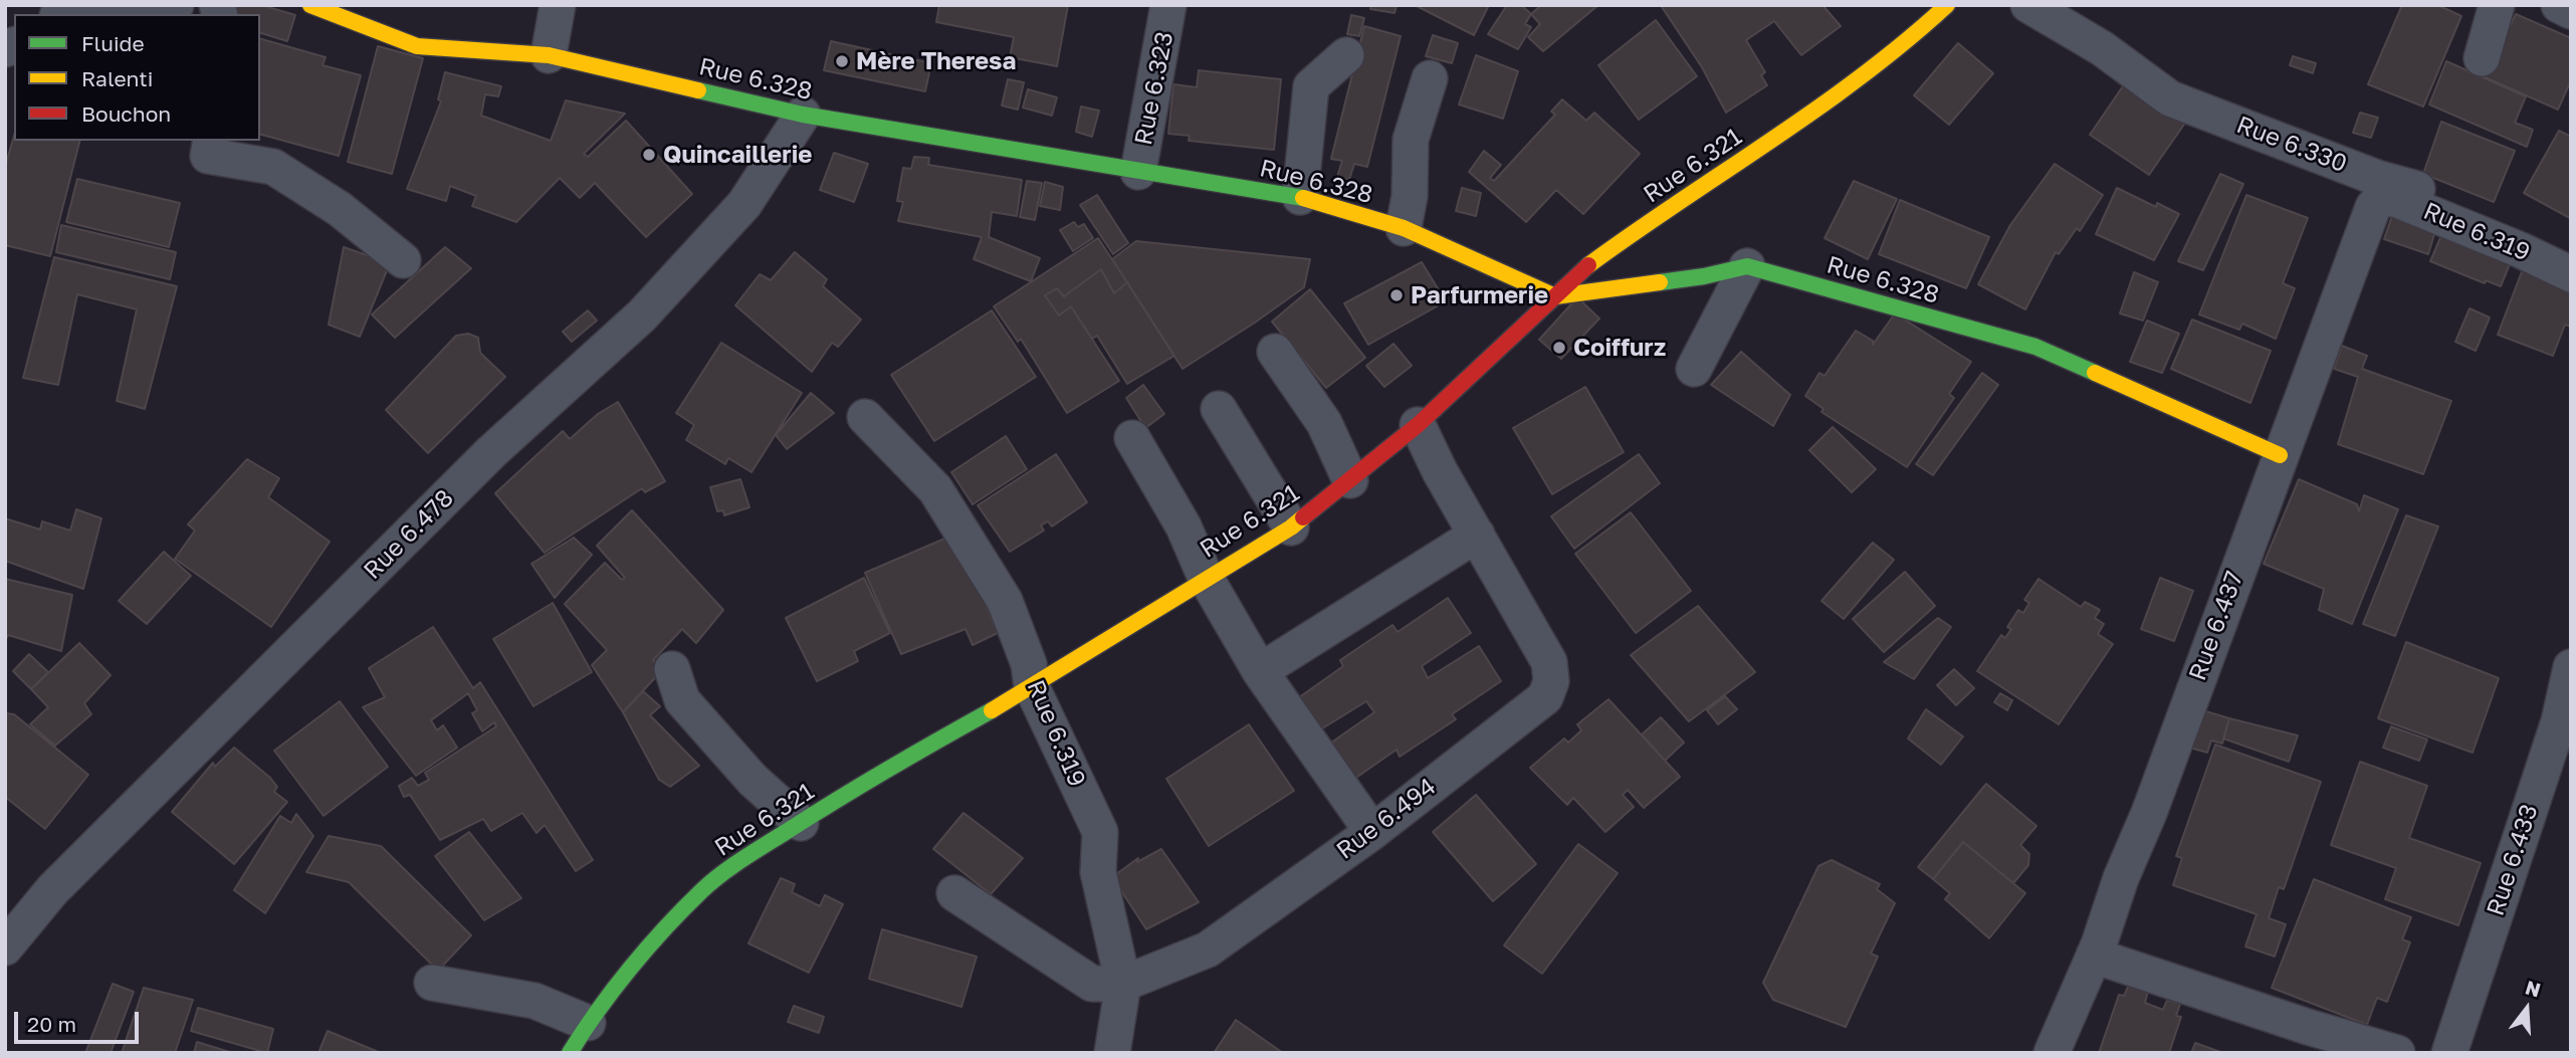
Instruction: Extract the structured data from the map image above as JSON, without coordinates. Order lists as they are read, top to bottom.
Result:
{
  "streets": {
    "street": [
      "Rue 6.328",
      "Rue 6.323",
      "Rue 6.330",
      "Rue 6.321",
      "Rue 6.319",
      "Rue 6.478",
      "Rue 6.437",
      "Rue 6.494",
      "Rue 6.433"
    ]
  },
  "crossings": [
    ["Rue 6.328", "Rue 6.323"],
    ["Rue 6.328", "Rue 6.321"],
    ["Rue 6.328", "Rue 6.478"],
    ["Rue 6.328", "Rue 6.437"],
    ["Rue 6.321", "Rue 6.319"],
    ["Rue 6.321", "Rue 6.494"],
    ["Rue 6.319", "Rue 6.437"],
    ["Rue 6.319", "Rue 6.494"]
  ],
  "places": [
    "Mère Theresa",
    "Quincaillerie",
    "Parfurmerie",
    "Coiffurz"
  ],
  "legend": ["Fluide", "Ralenti", "Bouchon"],
  "scale_bar": "20 m",
  "north": "top"
}
